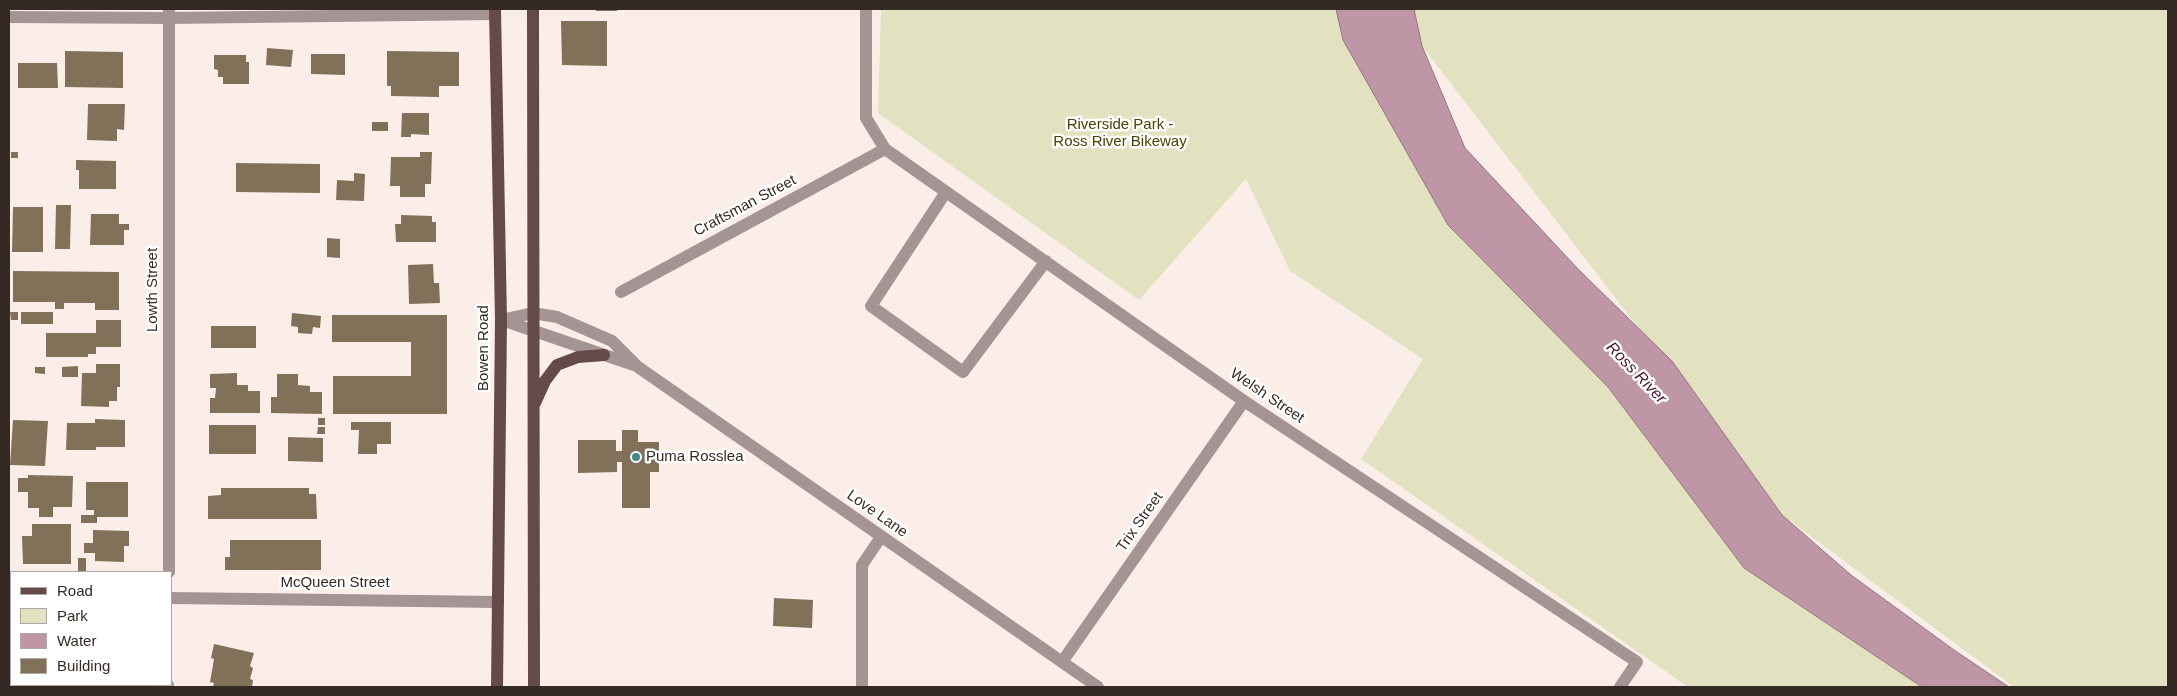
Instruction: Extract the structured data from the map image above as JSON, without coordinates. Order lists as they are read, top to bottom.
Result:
{
  "streets": {
    "main road": ["Bowen Road"],
    "street": [
      "Craftsman Street",
      "Lowth Street",
      "Welsh Street",
      "Love Lane",
      "Trix Street",
      "McQueen Street"
    ]
  },
  "crossings": [
    ["Craftsman Street", "Welsh Street"],
    ["Bowen Road", "Love Lane"],
    ["Bowen Road", "McQueen Street"],
    ["Welsh Street", "Trix Street"],
    ["Love Lane", "Trix Street"]
  ],
  "water": ["Ross River"],
  "parks": ["Riverside Park - Ross River Bikeway"],
  "places": ["Puma Rosslea"],
  "legend": [
    "Road",
    "Park",
    "Water",
    "Building"
  ]
}
